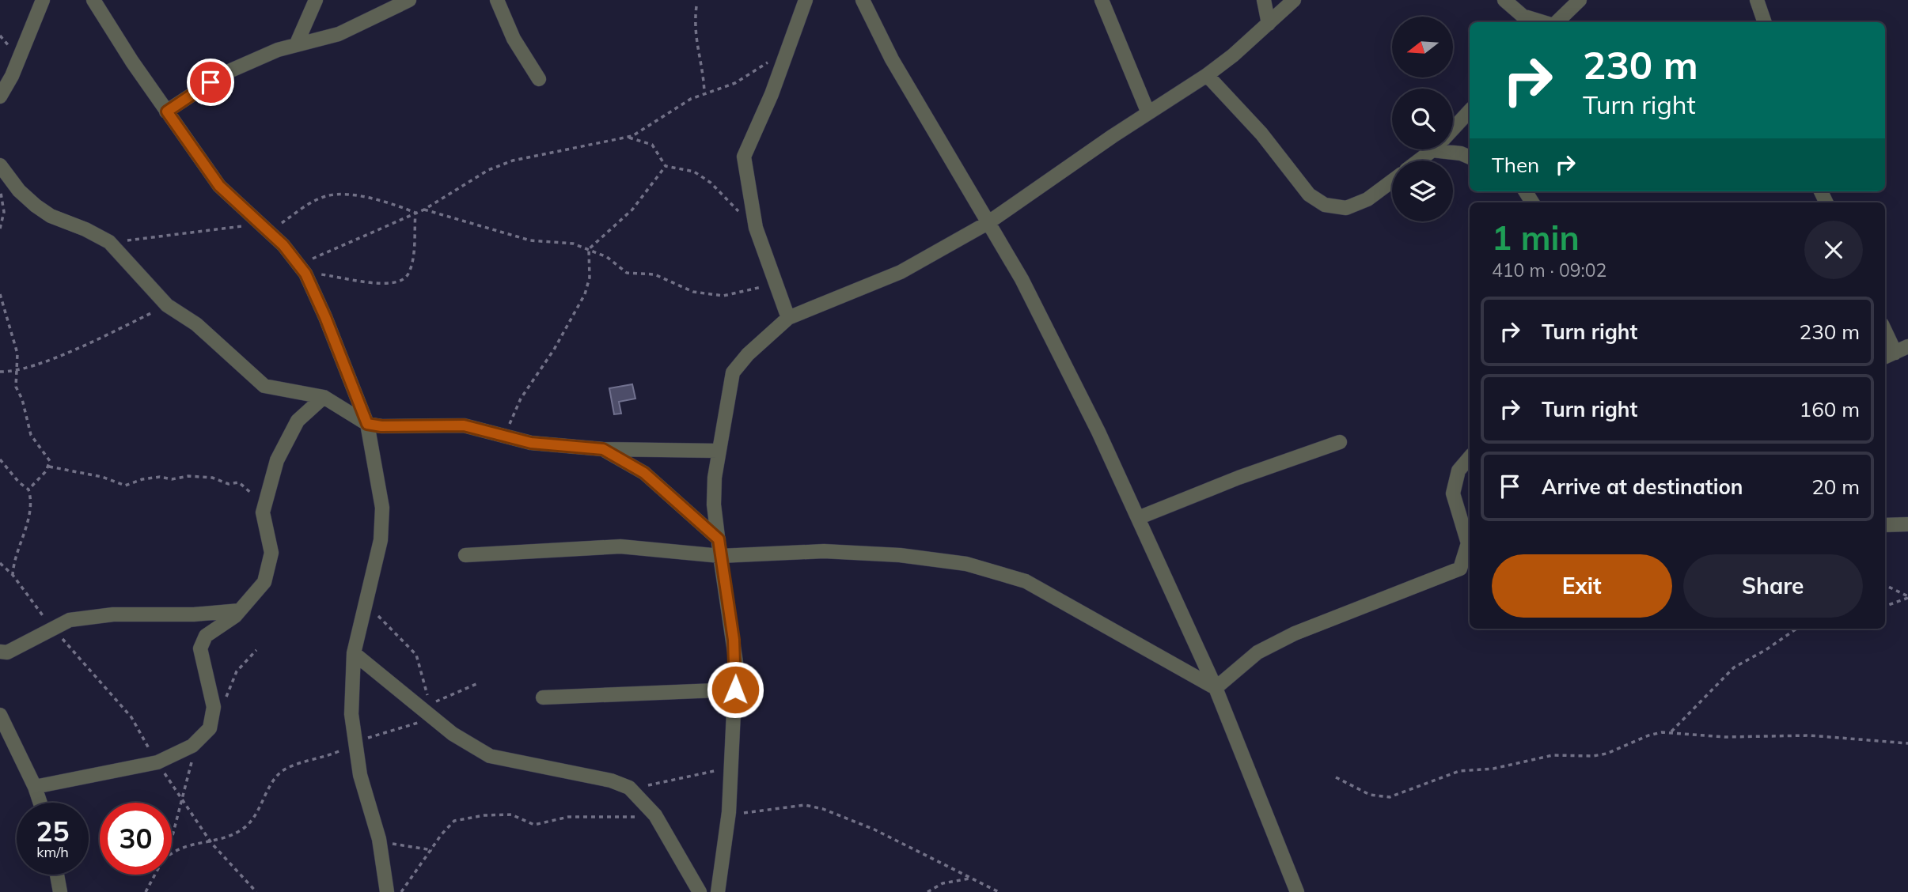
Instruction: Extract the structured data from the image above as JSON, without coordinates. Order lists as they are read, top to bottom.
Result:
{
  "north": "left",
  "page": {
    "turn": ["230 m", "Turn right"],
    "then": "Then",
    "heading": ["1 min", "410 m · 09:02"],
    "list": [
      {
        "name": "Turn right",
        "value": "230 m"
      },
      {
        "name": "Turn right",
        "value": "160 m"
      },
      {
        "name": "Arrive at destination",
        "value": "20 m"
      }
    ],
    "buttons": ["Exit", "Share"],
    "speed": "25 km/h",
    "limit": "30"
  }
}
